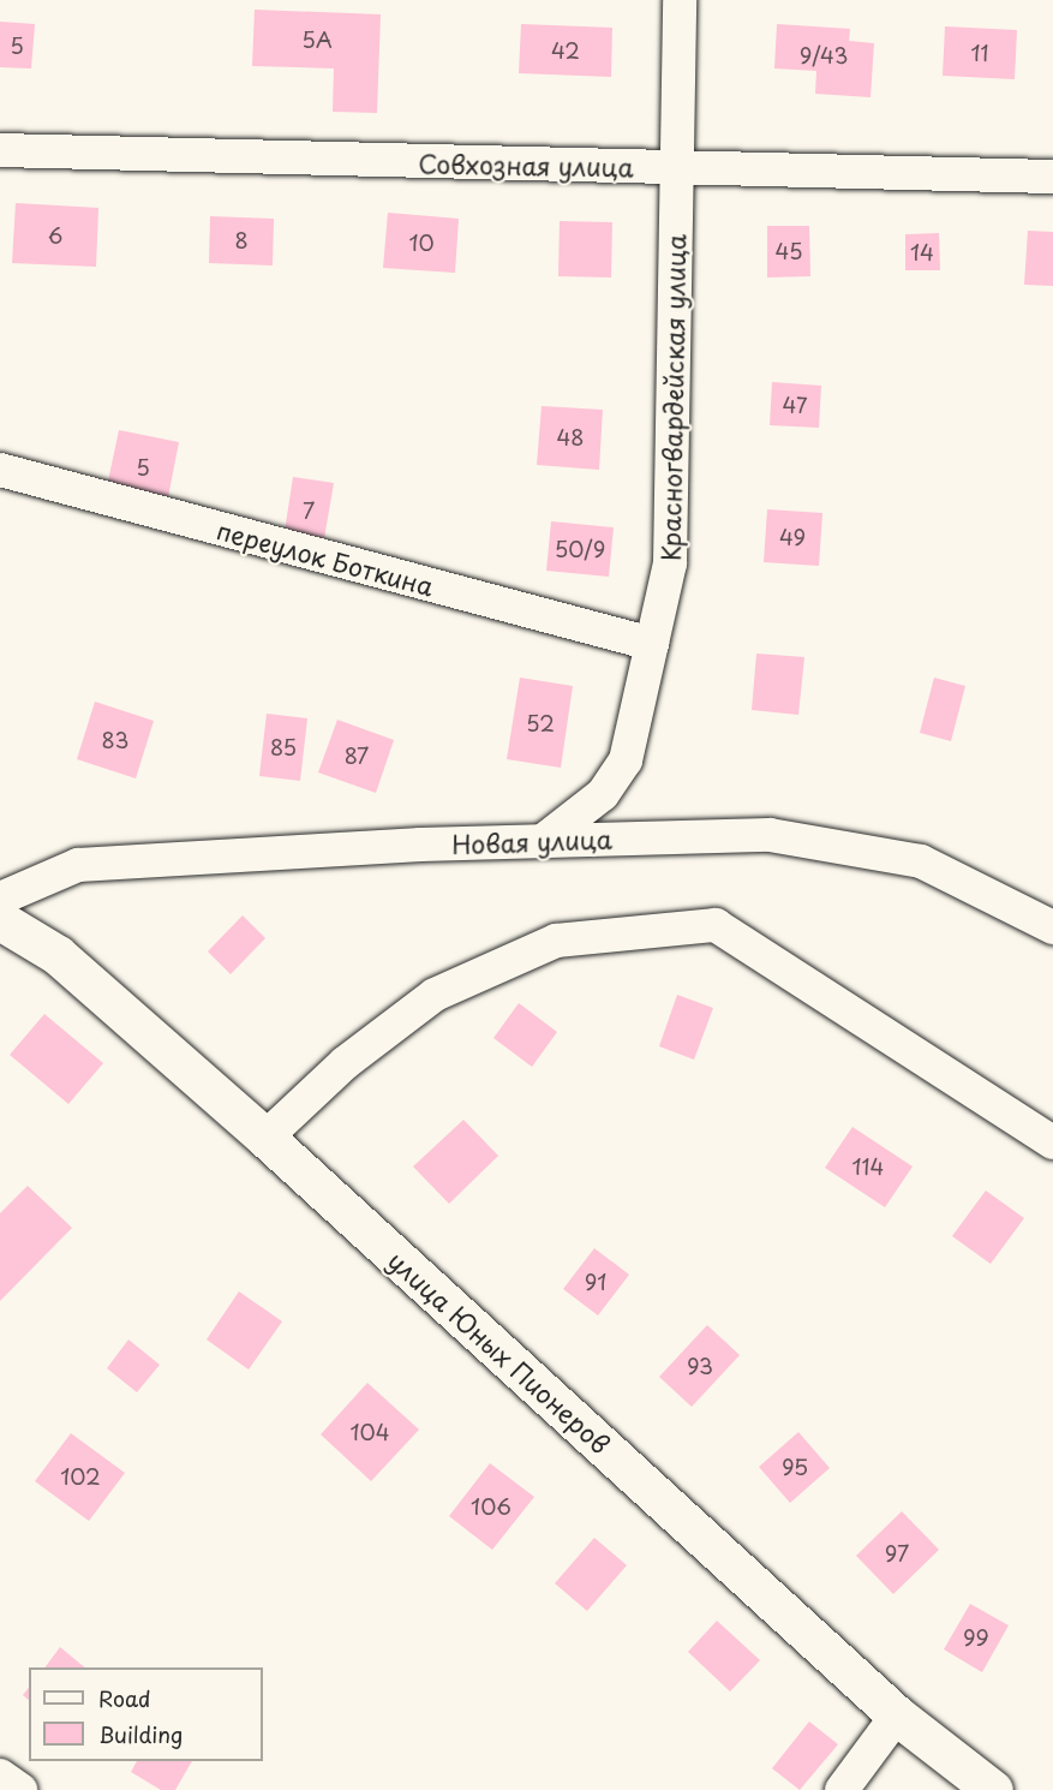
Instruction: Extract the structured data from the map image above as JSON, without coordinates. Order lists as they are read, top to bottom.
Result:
{
  "streets": {
    "main road": ["улица Юных Пионеров"],
    "street": [
      "Совхозная улица",
      "Красногвардейская улица",
      "переулок Боткина",
      "Новая улица"
    ]
  },
  "crossings": [
    ["Совхозная улица", "Красногвардейская улица"],
    ["Красногвардейская улица", "переулок Боткина"],
    ["Красногвардейская улица", "Новая улица"]
  ],
  "house_numbers": [
    "5А",
    "5",
    "42",
    "11",
    "9/43",
    "6",
    "8",
    "10",
    "45",
    "14",
    "47",
    "48",
    "5",
    "7",
    "49",
    "50/9",
    "52",
    "83",
    "85",
    "87",
    "114",
    "91",
    "93",
    "104",
    "95",
    "102",
    "106",
    "97",
    "99"
  ],
  "legend": ["Road", "Building"]
}
